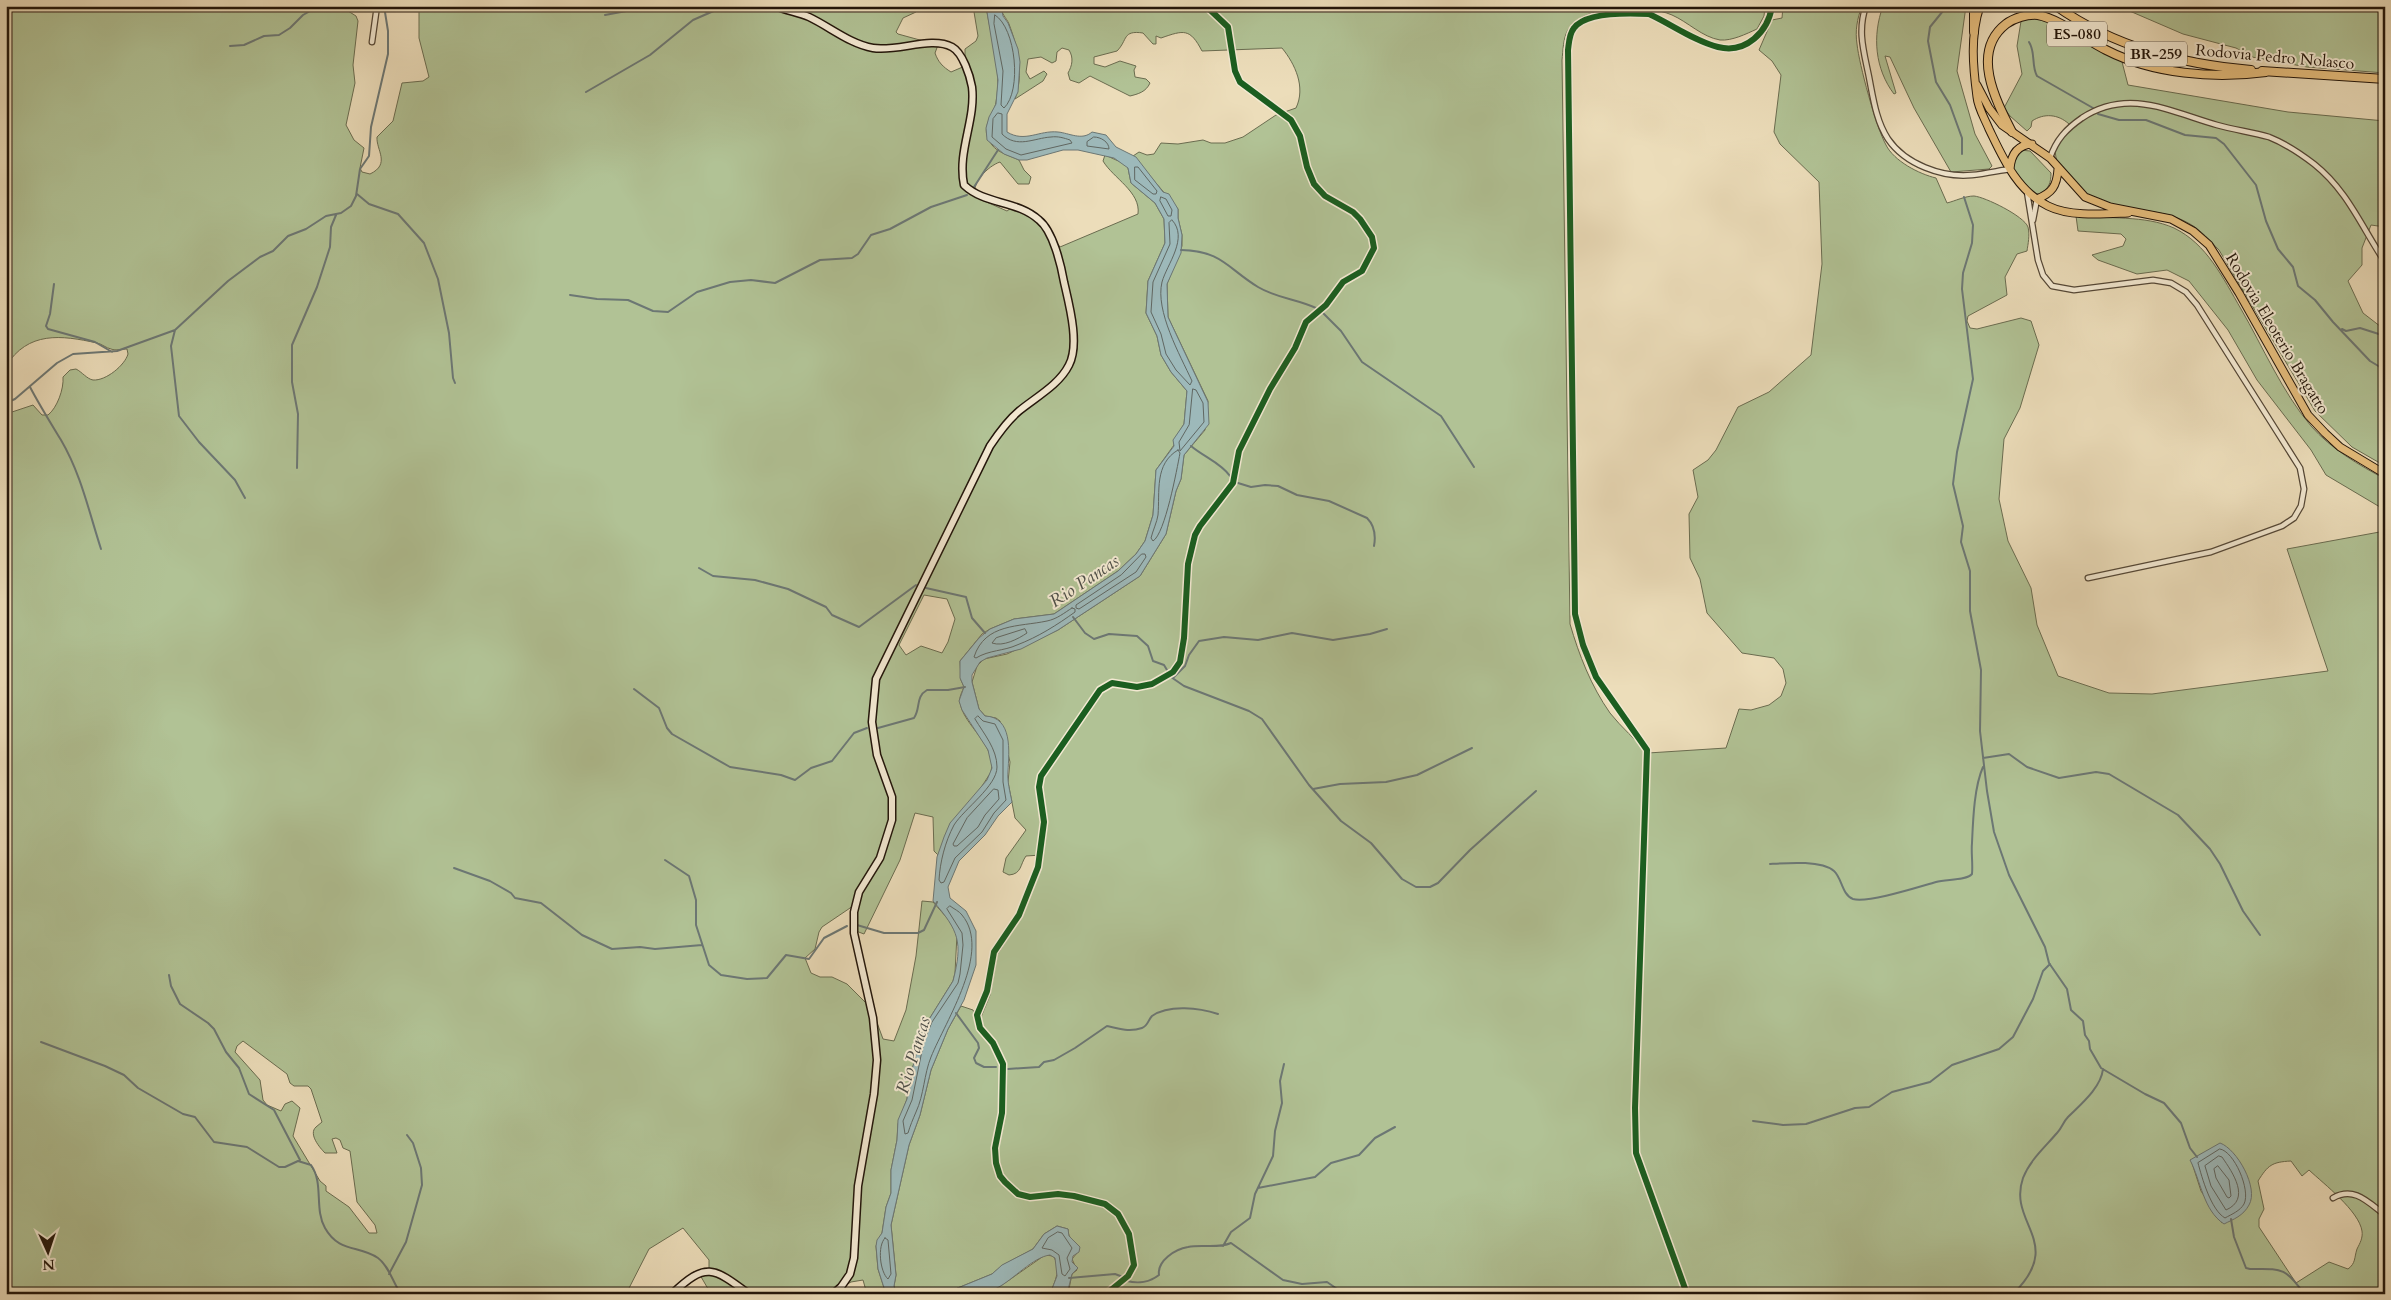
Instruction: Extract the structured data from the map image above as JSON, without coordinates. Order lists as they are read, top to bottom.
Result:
{
  "streets": {
    "highway": ["ES-080", "BR-259", "Rodovia Pedro Nolasco"],
    "main road": ["Rodovia Eleoterio Bragatto"]
  },
  "crossings": [
    ["ES-080", "Rodovia Pedro Nolasco"],
    ["ES-080", "Rodovia Eleoterio Bragatto"]
  ],
  "water": ["Rio Pancas"],
  "north": "bottom"
}
